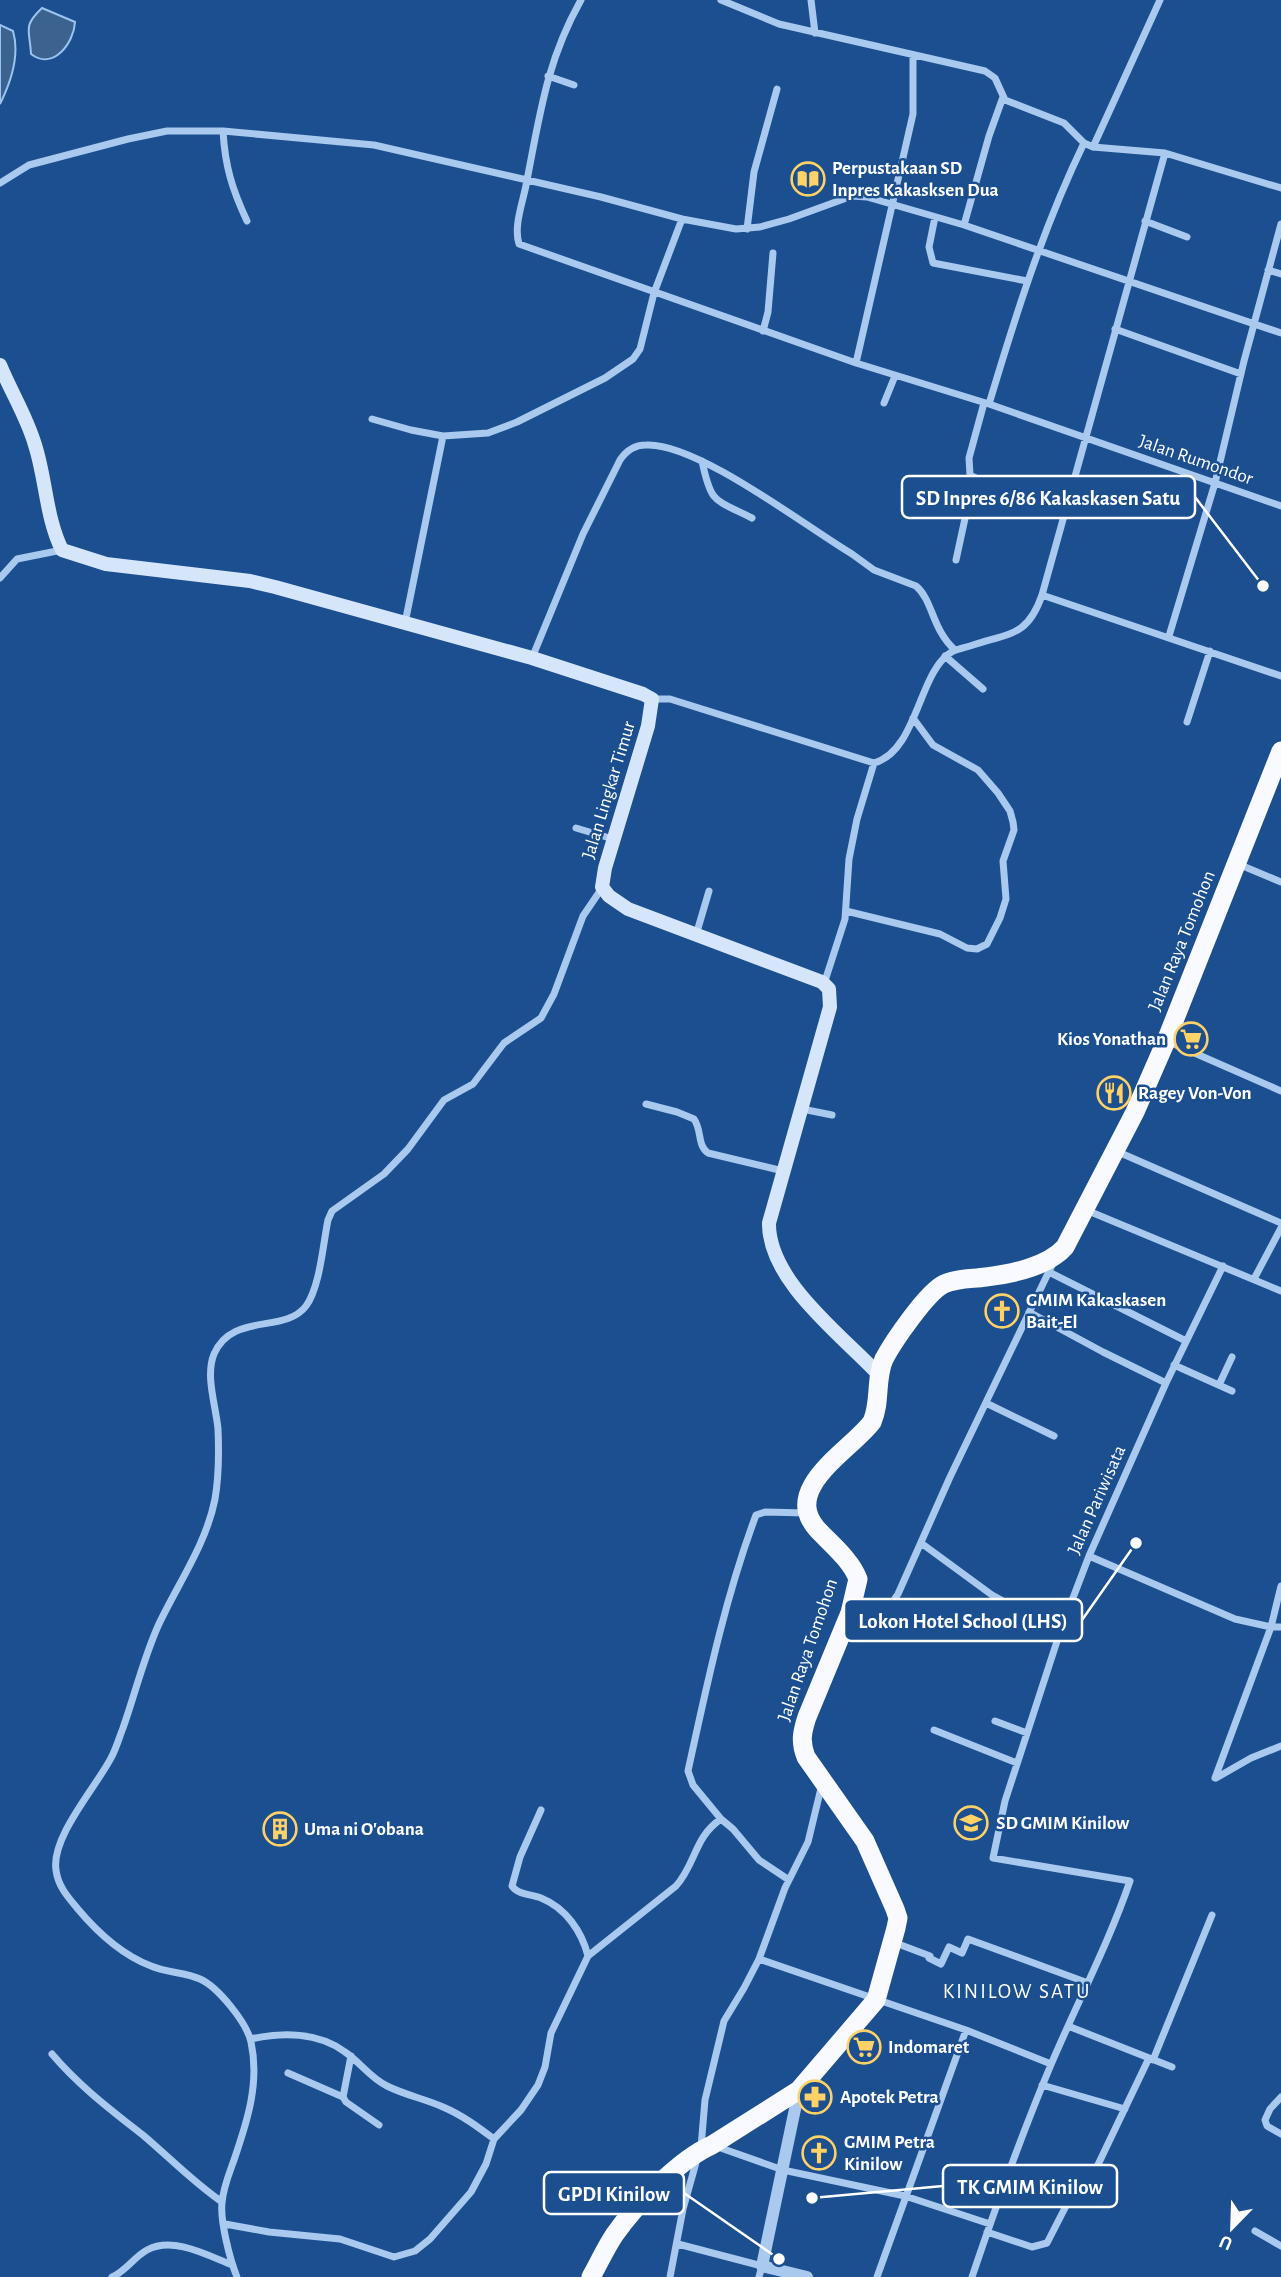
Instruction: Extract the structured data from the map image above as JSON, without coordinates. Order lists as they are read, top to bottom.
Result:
{
  "streets": {
    "highway": ["Jalan Raya Tomohon"],
    "main road": ["Jalan Lingkar Timur"],
    "street": ["Jalan Rumondor", "Jalan Pariwisata"]
  },
  "districts": ["KINILOW SATU"],
  "places": {
    "library": ["Perpustakaan SD Inpres Kakasksen Dua"],
    "other": [
      "SD Inpres 6/86 Kakaskasen Satu",
      "Lokon Hotel School (LHS)",
      "TK GMIM Kinilow",
      "GPDI Kinilow"
    ],
    "supermarket": ["Kios Yonathan", "Indomaret"],
    "restaurant": ["Ragey Von-Von"],
    "church": ["GMIM Kakaskasen Bait-El", "GMIM Petra Kinilow"],
    "school or university": ["SD GMIM Kinilow"],
    "building": ["Uma ni O'obana"],
    "pharmacy": ["Apotek Petra"]
  },
  "north": "bottom left"
}
